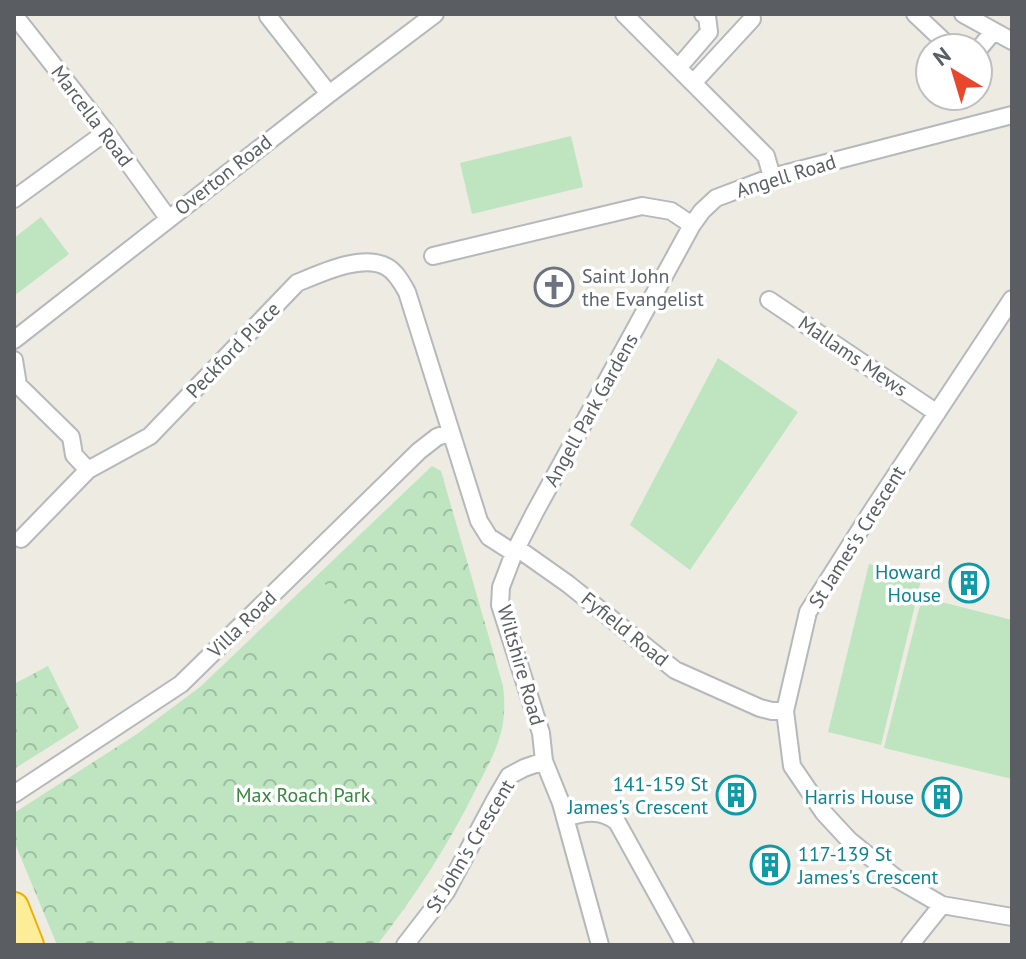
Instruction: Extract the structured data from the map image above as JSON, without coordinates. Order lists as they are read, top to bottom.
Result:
{
  "streets": {
    "street": [
      "Marcella Road",
      "Overton Road",
      "Angell Road",
      "Peckford Place",
      "Mallams Mews",
      "Angell Park Gardens",
      "St James's Crescent",
      "Villa Road",
      "Fyfield Road",
      "Wiltshire Road",
      "St John's Crescent"
    ]
  },
  "crossings": [
    ["Marcella Road", "Overton Road"],
    ["Angell Road", "Angell Park Gardens"],
    ["Peckford Place", "Villa Road"],
    ["Mallams Mews", "St James's Crescent"],
    ["Angell Park Gardens", "Fyfield Road"],
    ["Angell Park Gardens", "Wiltshire Road"],
    ["St James's Crescent", "Fyfield Road"],
    ["Fyfield Road", "Wiltshire Road"],
    ["Wiltshire Road", "St John's Crescent"]
  ],
  "parks": ["Max Roach Park"],
  "places": {
    "church": ["Saint John the Evangelist"],
    "building": [
      "Howard House",
      "141-159 St James's Crescent",
      "Harris House",
      "117-139 St James's Crescent"
    ]
  },
  "north": "top left"
}
